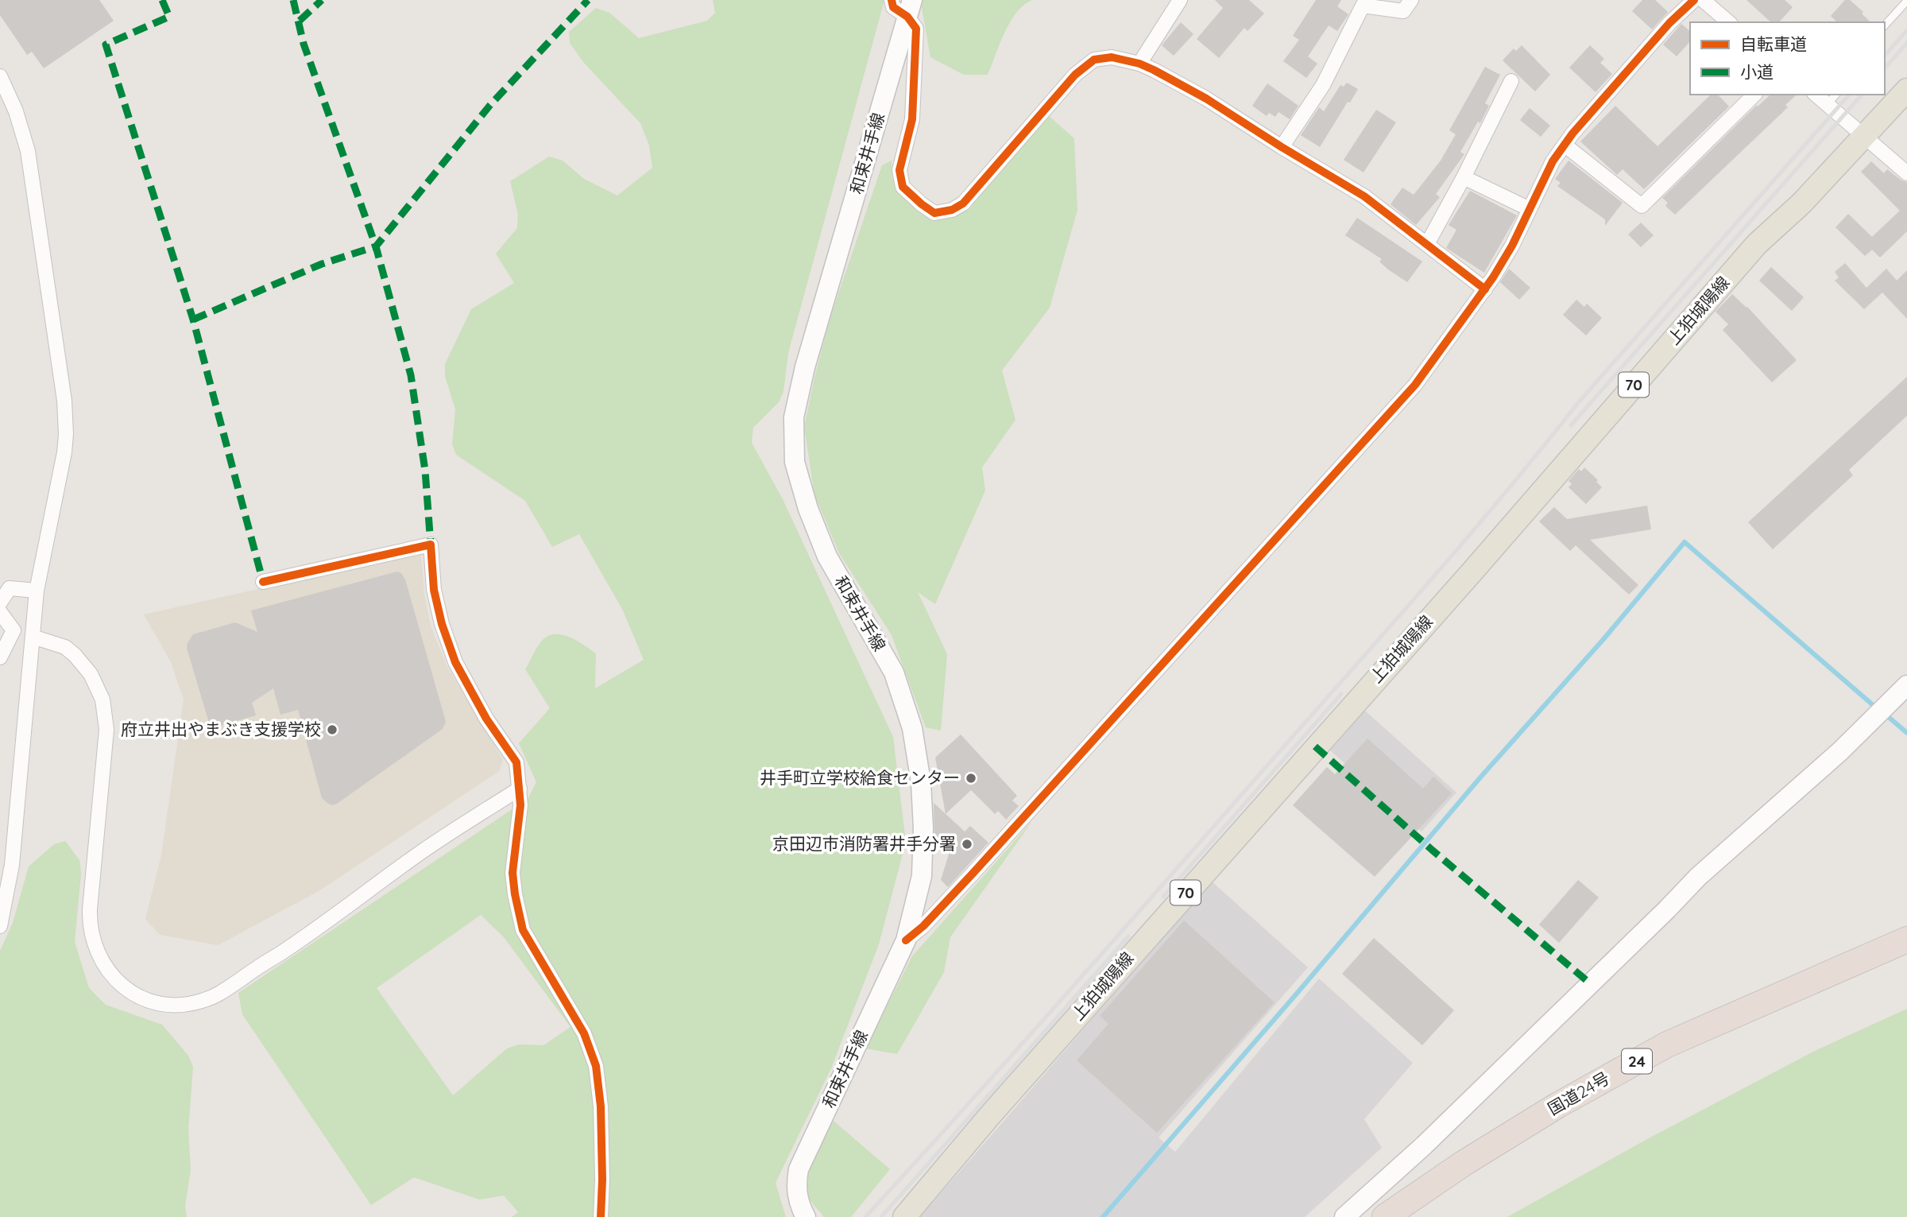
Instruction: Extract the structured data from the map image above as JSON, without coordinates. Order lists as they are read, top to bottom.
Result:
{
  "streets": {
    "highway": ["24", "国道24号"],
    "main road": ["和束井手線", "上狛城陽線", "70"]
  },
  "places": ["府立井出やまぶき支援学校", "井手町立学校給食センター", "京田辺市消防署井手分署"],
  "legend": ["自転車道", "小道"]
}
